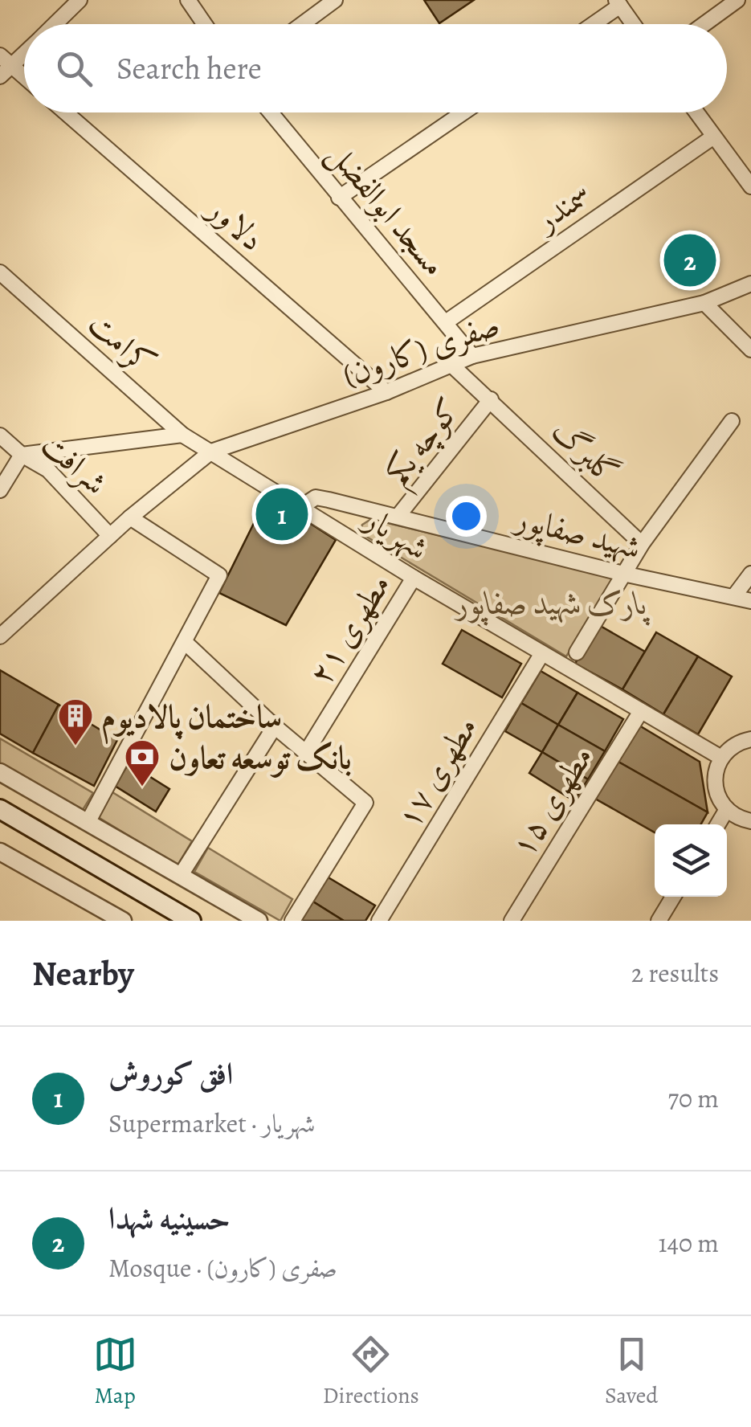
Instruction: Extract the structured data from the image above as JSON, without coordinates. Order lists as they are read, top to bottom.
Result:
{
  "streets": {
    "street": [
      "سمندر",
      "مسجد ابوالفضل",
      "دلاور",
      "کرامت",
      "صفری (کارون)",
      "کوچه یکم",
      "گلبرگ",
      "شرافت",
      "شهید صفاپور",
      "شهریار",
      "مطهری ۲۱",
      "مطهری ۱۷",
      "مطهری ۱۵"
    ]
  },
  "crossings": [
    ["سمندر", "مسجد ابوالفضل"],
    ["مسجد ابوالفضل", "صفری (کارون)"],
    ["دلاور", "صفری (کارون)"],
    ["کرامت", "صفری (کارون)"],
    ["کرامت", "شهریار"],
    ["صفری (کارون)", "گلبرگ"],
    ["صفری (کارون)", "شرافت"],
    ["صفری (کارون)", "شهریار"],
    ["کوچه یکم", "گلبرگ"],
    ["کوچه یکم", "شهید صفاپور"],
    ["شهید صفاپور", "شهریار"],
    ["شهریار", "مطهری ۲۱"],
    ["شهریار", "مطهری ۱۷"],
    ["شهریار", "مطهری ۱۵"]
  ],
  "parks": ["پارک شهید صفاپور"],
  "places": {
    "building": ["ساختمان پالادیوم"],
    "bank": ["بانک توسعه تعاون"]
  },
  "page": {
    "search": "Search here",
    "pins": ["2", "1"],
    "heading": ["Nearby", "2 results"],
    "list": [
      {
        "mark": "1",
        "name": "افق کوروش",
        "note": "Supermarket · شهریار",
        "value": "70 m"
      },
      {
        "mark": "2",
        "name": "حسینیه شهدا",
        "note": "Mosque · صفری (کارون)",
        "value": "140 m"
      }
    ],
    "nav": ["Map", "Directions", "Saved"]
  }
}
